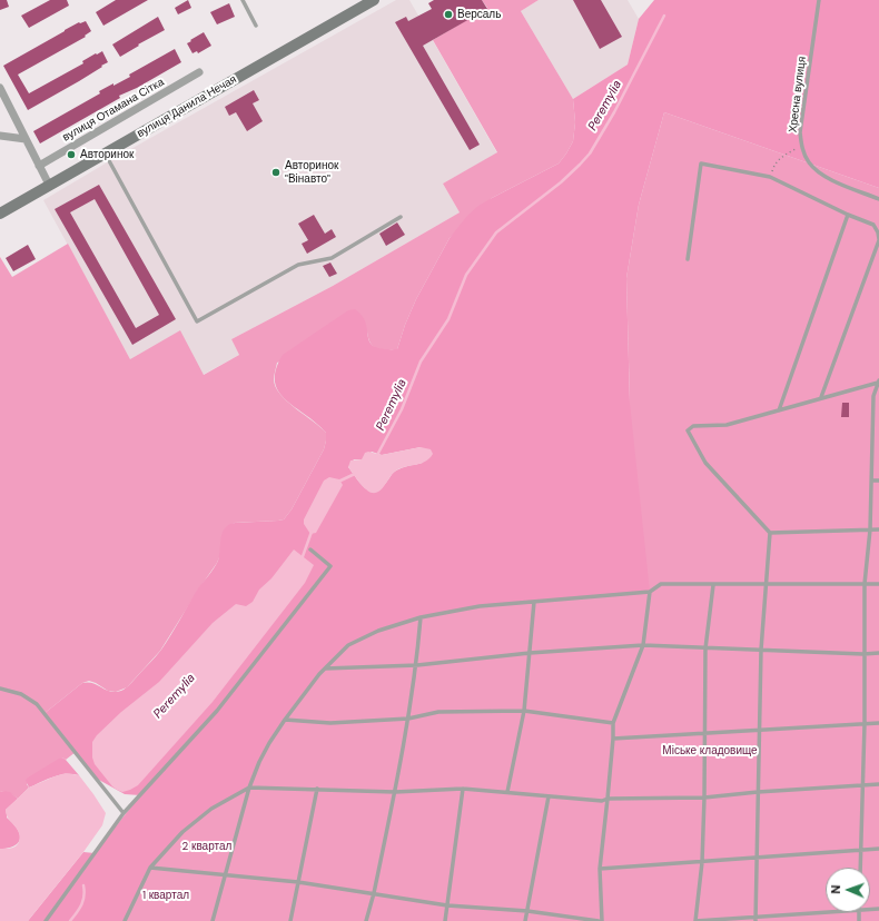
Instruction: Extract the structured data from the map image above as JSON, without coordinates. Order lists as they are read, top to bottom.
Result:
{
  "streets": {
    "main road": ["вулиця Данила Нечая"],
    "street": ["вулиця Отамана Сітка"],
    "lane": ["Хресна вулиця"]
  },
  "water": ["Peremylia"],
  "parks": ["Міське кладовище", "2 квартал", "1 квартал"],
  "places": ["Версаль", "Авторинок", "Авторинок \"Вінавто\""],
  "north": "left"
}
